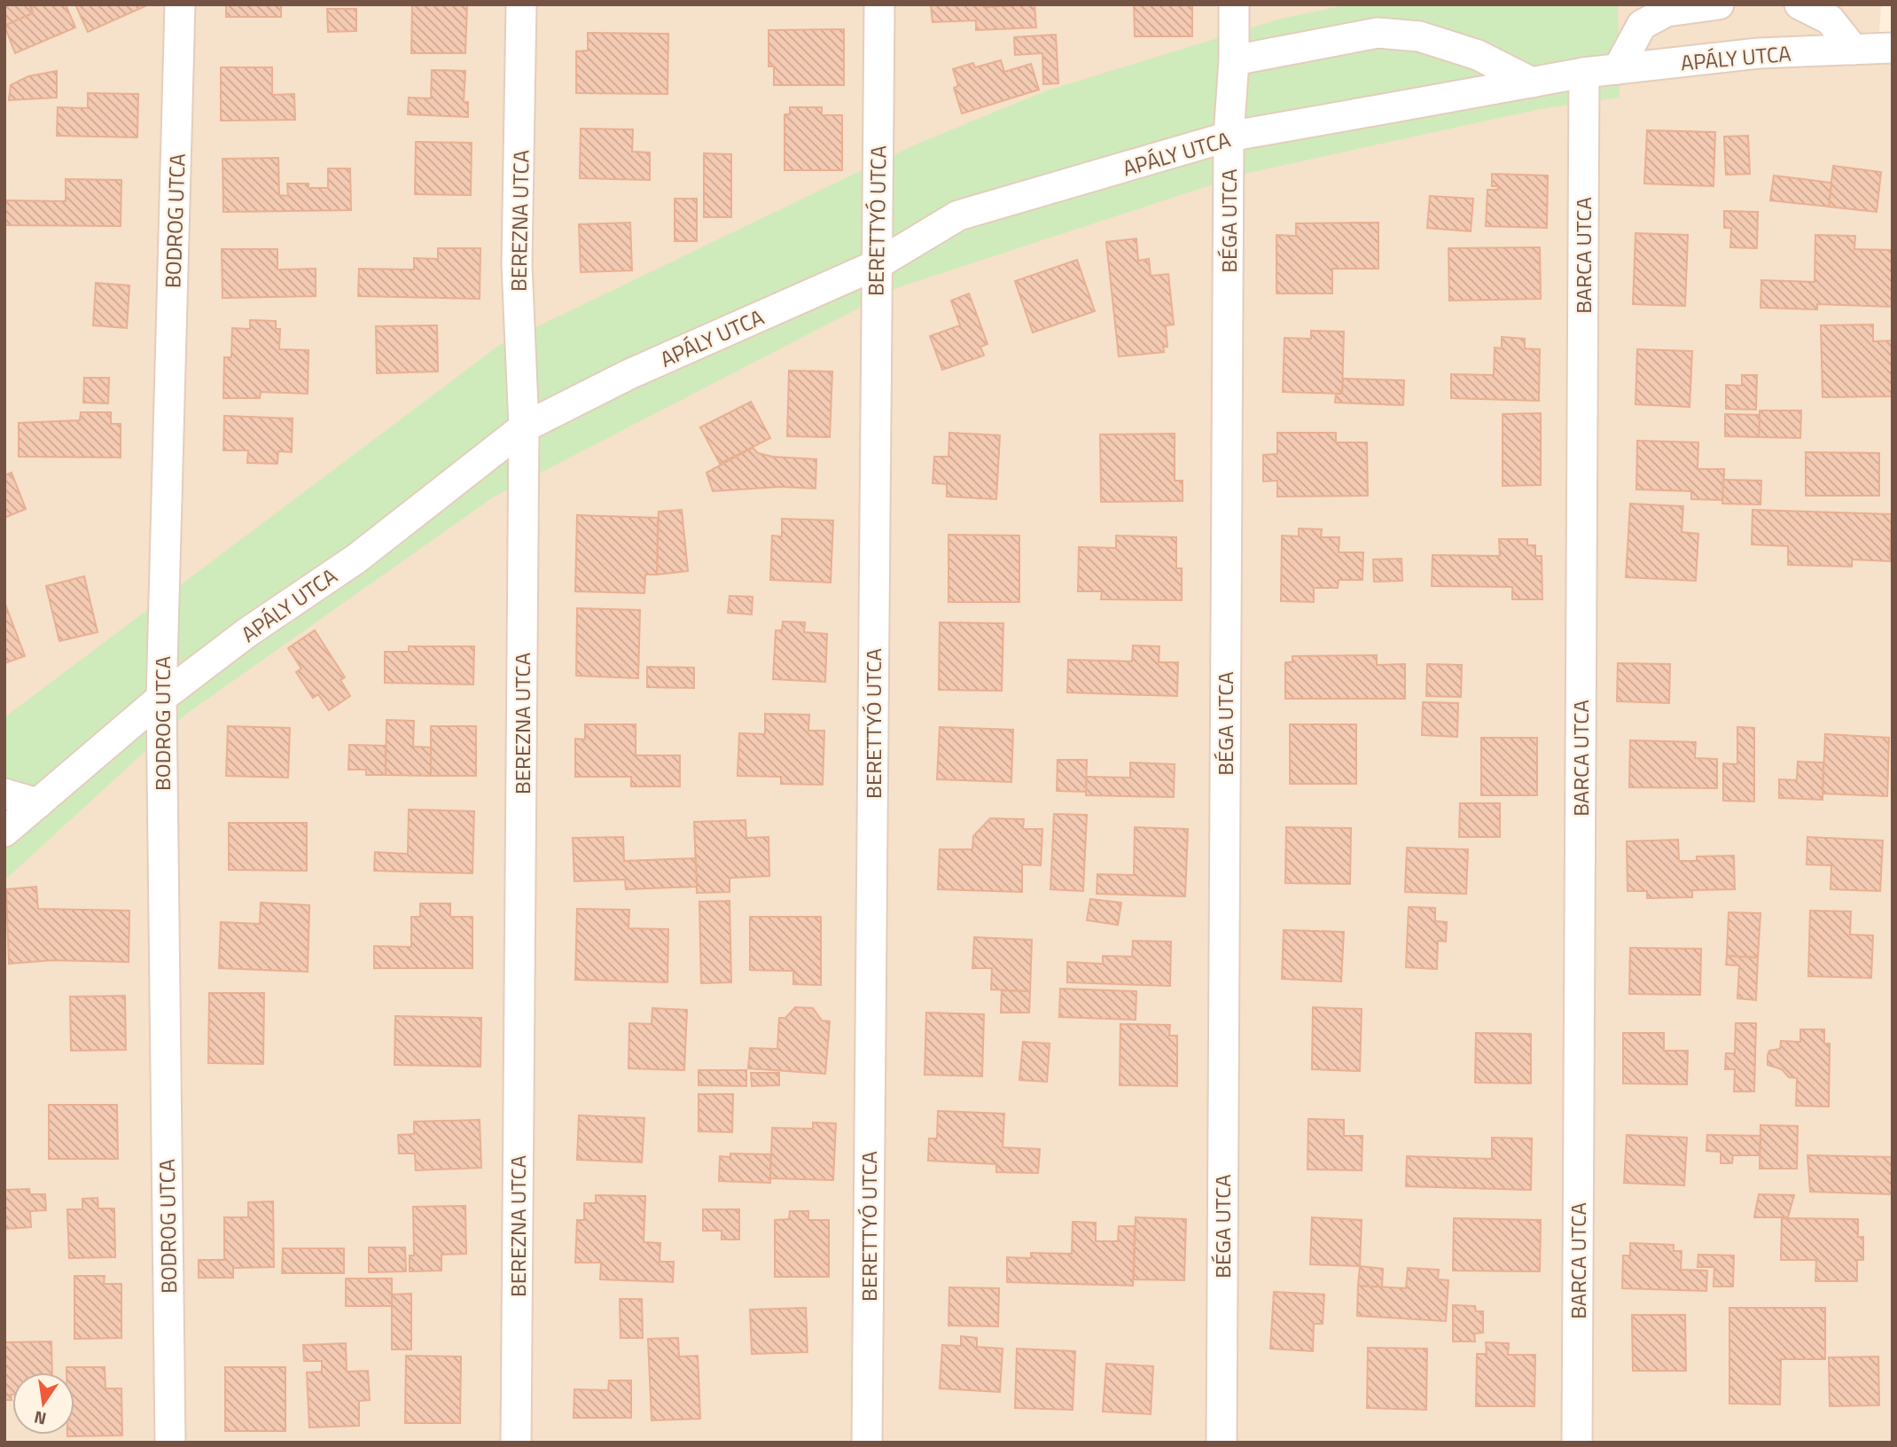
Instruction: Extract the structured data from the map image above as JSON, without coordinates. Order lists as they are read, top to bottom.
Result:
{
  "streets": {
    "street": [
      "APÁLY UTCA",
      "BODROG UTCA",
      "BEREZNA UTCA",
      "BERETTYÓ UTCA",
      "BÉGA UTCA",
      "BARCA UTCA"
    ]
  },
  "crossings": [
    ["APÁLY UTCA", "BODROG UTCA"],
    ["APÁLY UTCA", "BEREZNA UTCA"],
    ["APÁLY UTCA", "BERETTYÓ UTCA"],
    ["APÁLY UTCA", "BÉGA UTCA"],
    ["APÁLY UTCA", "BARCA UTCA"]
  ],
  "north": "bottom"
}
